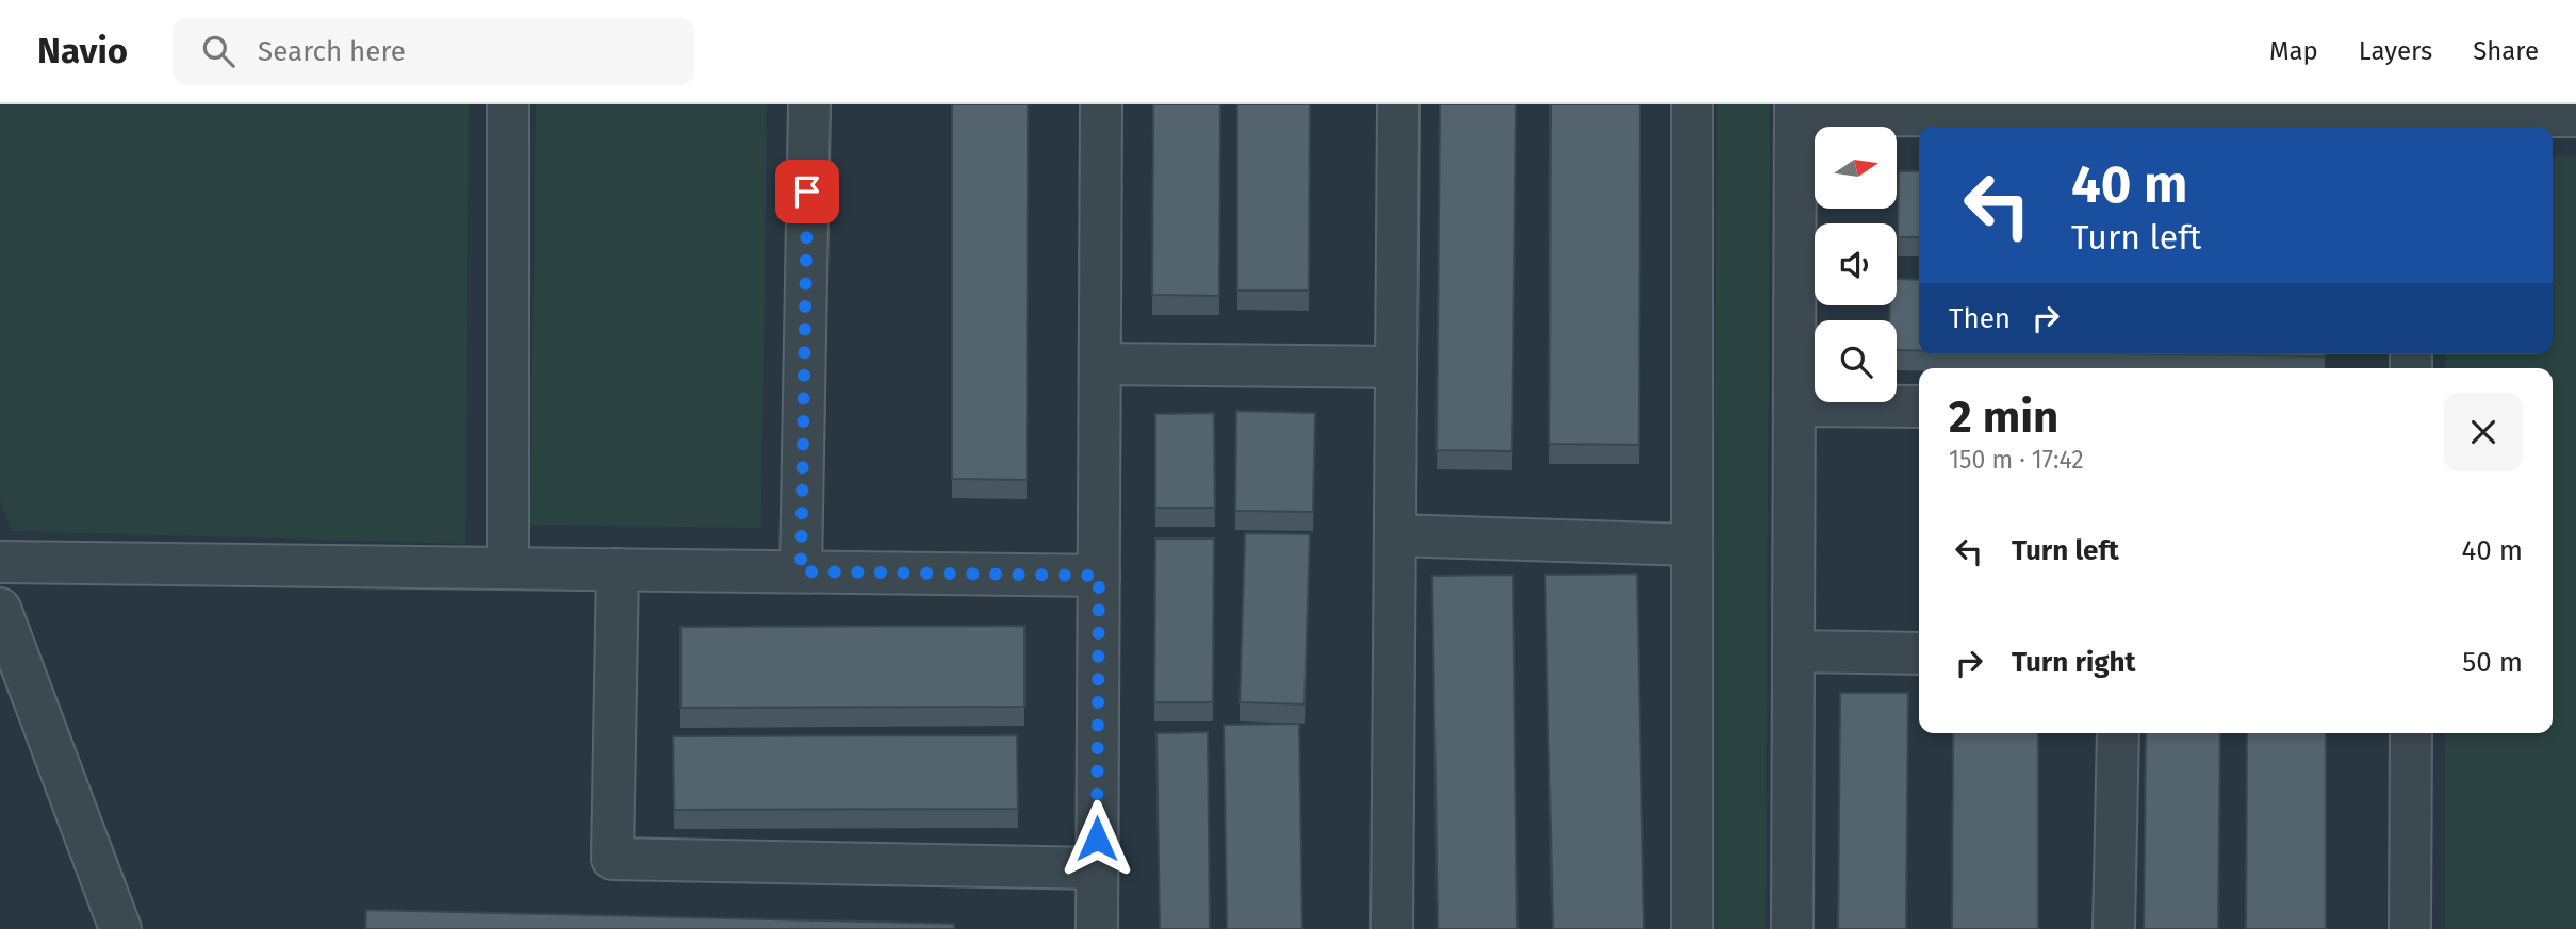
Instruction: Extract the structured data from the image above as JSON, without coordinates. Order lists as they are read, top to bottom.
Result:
{
  "north": "right",
  "page": {
    "header": "Navio",
    "search": "Search here",
    "nav": ["Map", "Layers", "Share"],
    "turn": ["40 m", "Turn left"],
    "then": "Then",
    "heading": ["2 min", "150 m · 17:42"],
    "list": [
      {
        "name": "Turn left",
        "value": "40 m"
      },
      {
        "name": "Turn right",
        "value": "50 m"
      }
    ]
  }
}
